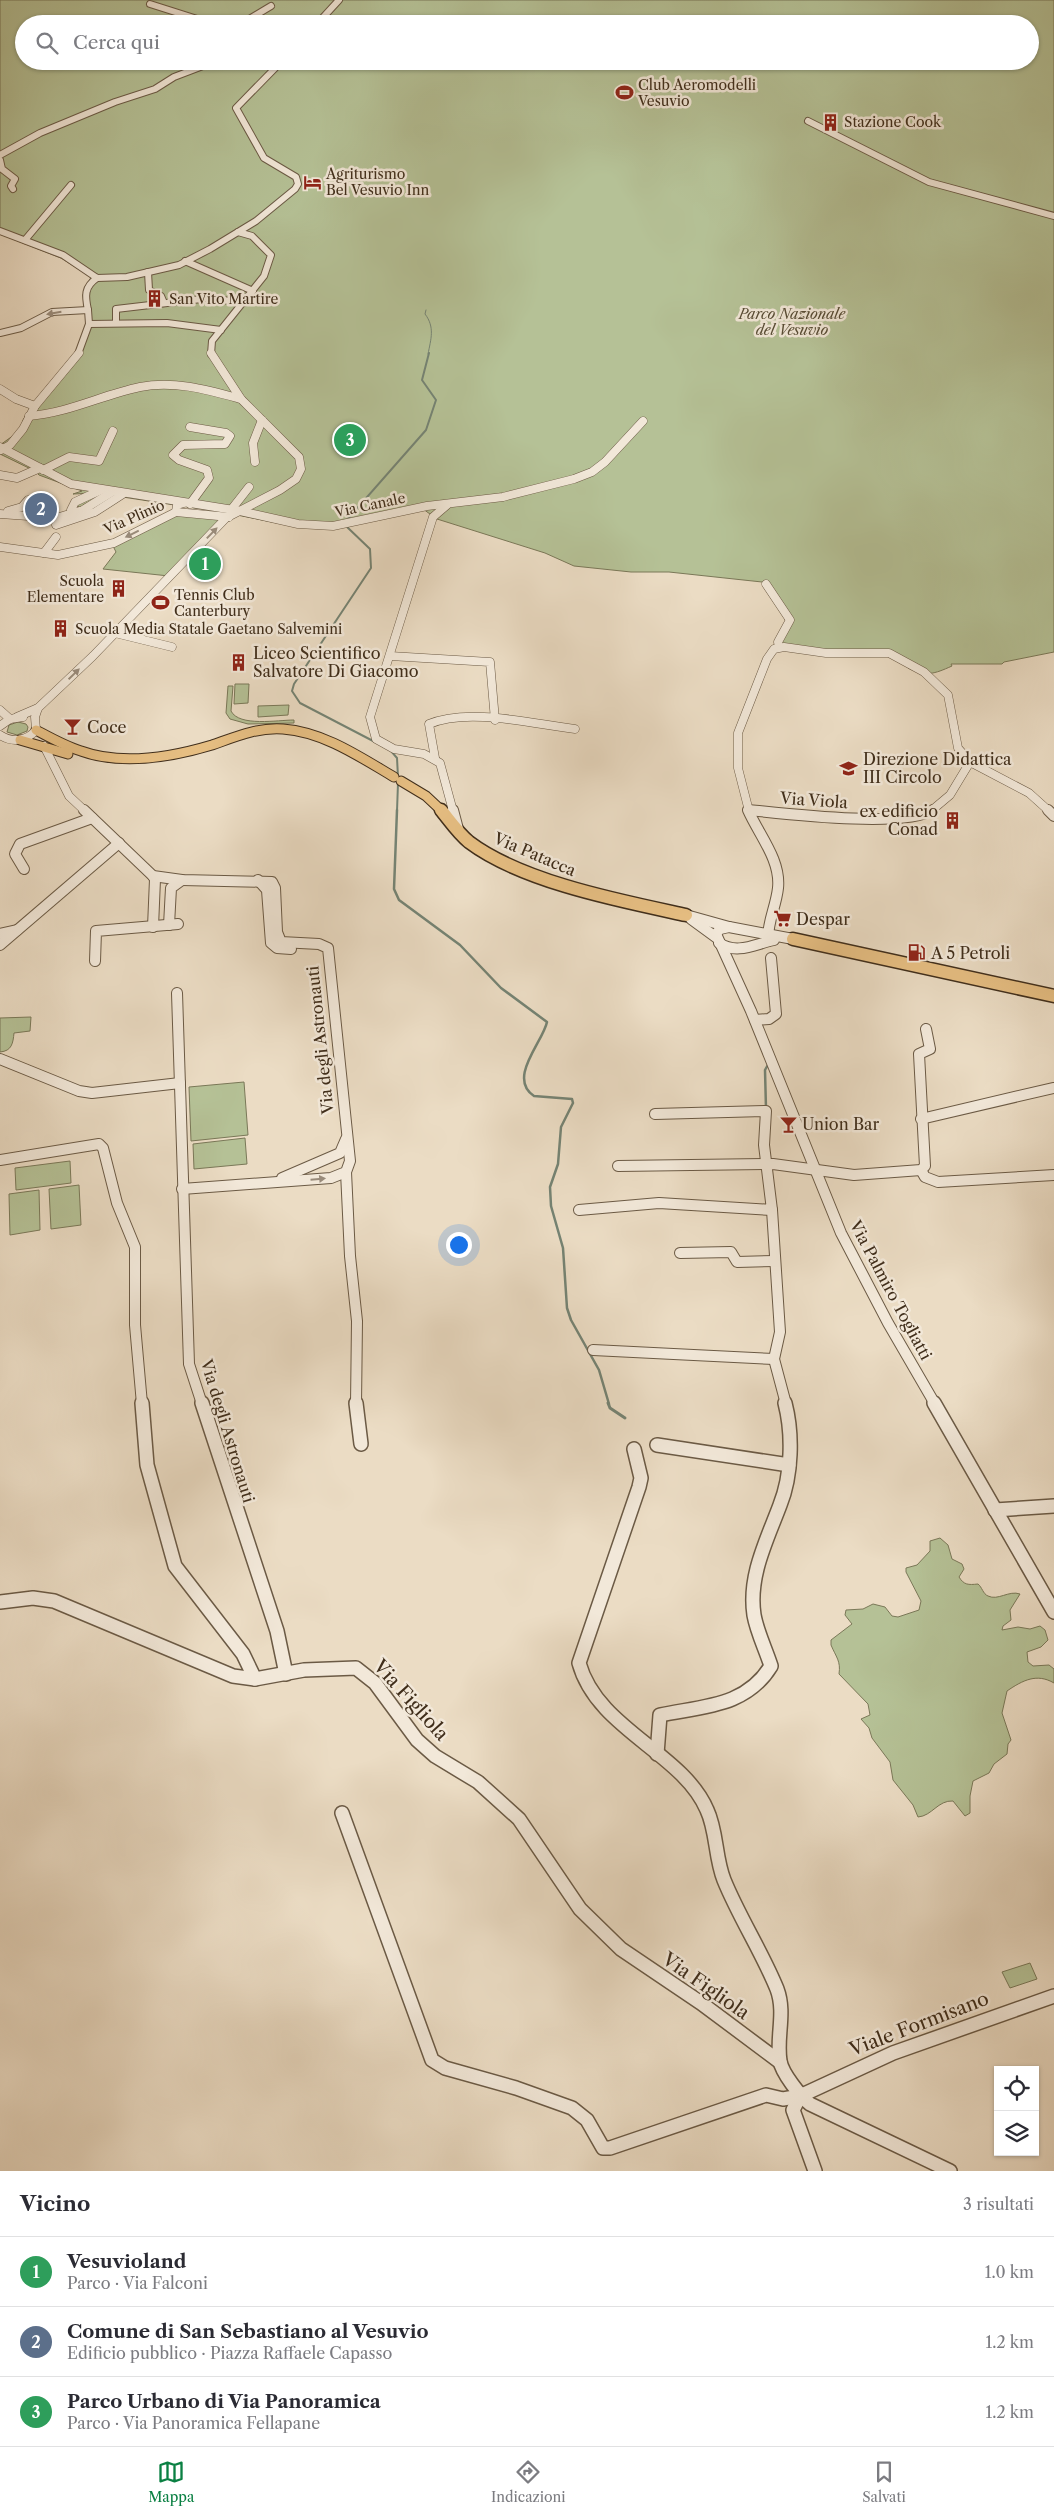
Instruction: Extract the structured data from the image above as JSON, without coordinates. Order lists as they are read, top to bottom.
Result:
{
  "streets": {
    "main road": ["Via Patacca"],
    "street": [
      "Via Canale",
      "Via Plinio",
      "Via Viola",
      "Via degli Astronauti",
      "Via Palmiro Togliatti",
      "Via Figliola",
      "Viale Formisano"
    ]
  },
  "crossings": [
    ["Via Patacca", "Via Palmiro Togliatti"],
    ["Via degli Astronauti", "Via Figliola"]
  ],
  "parks": ["Parco Nazionale del Vesuvio"],
  "places": {
    "sports": ["Club Aeromodelli Vesuvio", "Tennis Club Canterbury"],
    "building": [
      "Stazione Cook",
      "San Vito Martire",
      "Scuola Elementare",
      "Scuola Media Statale Gaetano Salvemini",
      "Liceo Scientifico Salvatore Di Giacomo",
      "ex edificio Conad"
    ],
    "hotel": ["Agriturismo Bel Vesuvio Inn"],
    "bar": ["Coce", "Union Bar"],
    "school or university": ["Direzione Didattica III Circolo"],
    "supermarket": ["Despar"],
    "fuel station": ["A 5 Petroli"]
  },
  "page": {
    "search": "Cerca qui",
    "pins": ["3", "2", "1"],
    "heading": ["Vicino", "3 risultati"],
    "list": [
      {
        "mark": "1",
        "name": "Vesuvioland",
        "note": "Parco · Via Falconi",
        "value": "1.0 km"
      },
      {
        "mark": "2",
        "name": "Comune di San Sebastiano al Vesuvio",
        "note": "Edificio pubblico · Piazza Raffaele Capasso",
        "value": "1.2 km"
      },
      {
        "mark": "3",
        "name": "Parco Urbano di Via Panoramica",
        "note": "Parco · Via Panoramica Fellapane",
        "value": "1.2 km"
      }
    ],
    "nav": ["Mappa", "Indicazioni", "Salvati"]
  }
}
